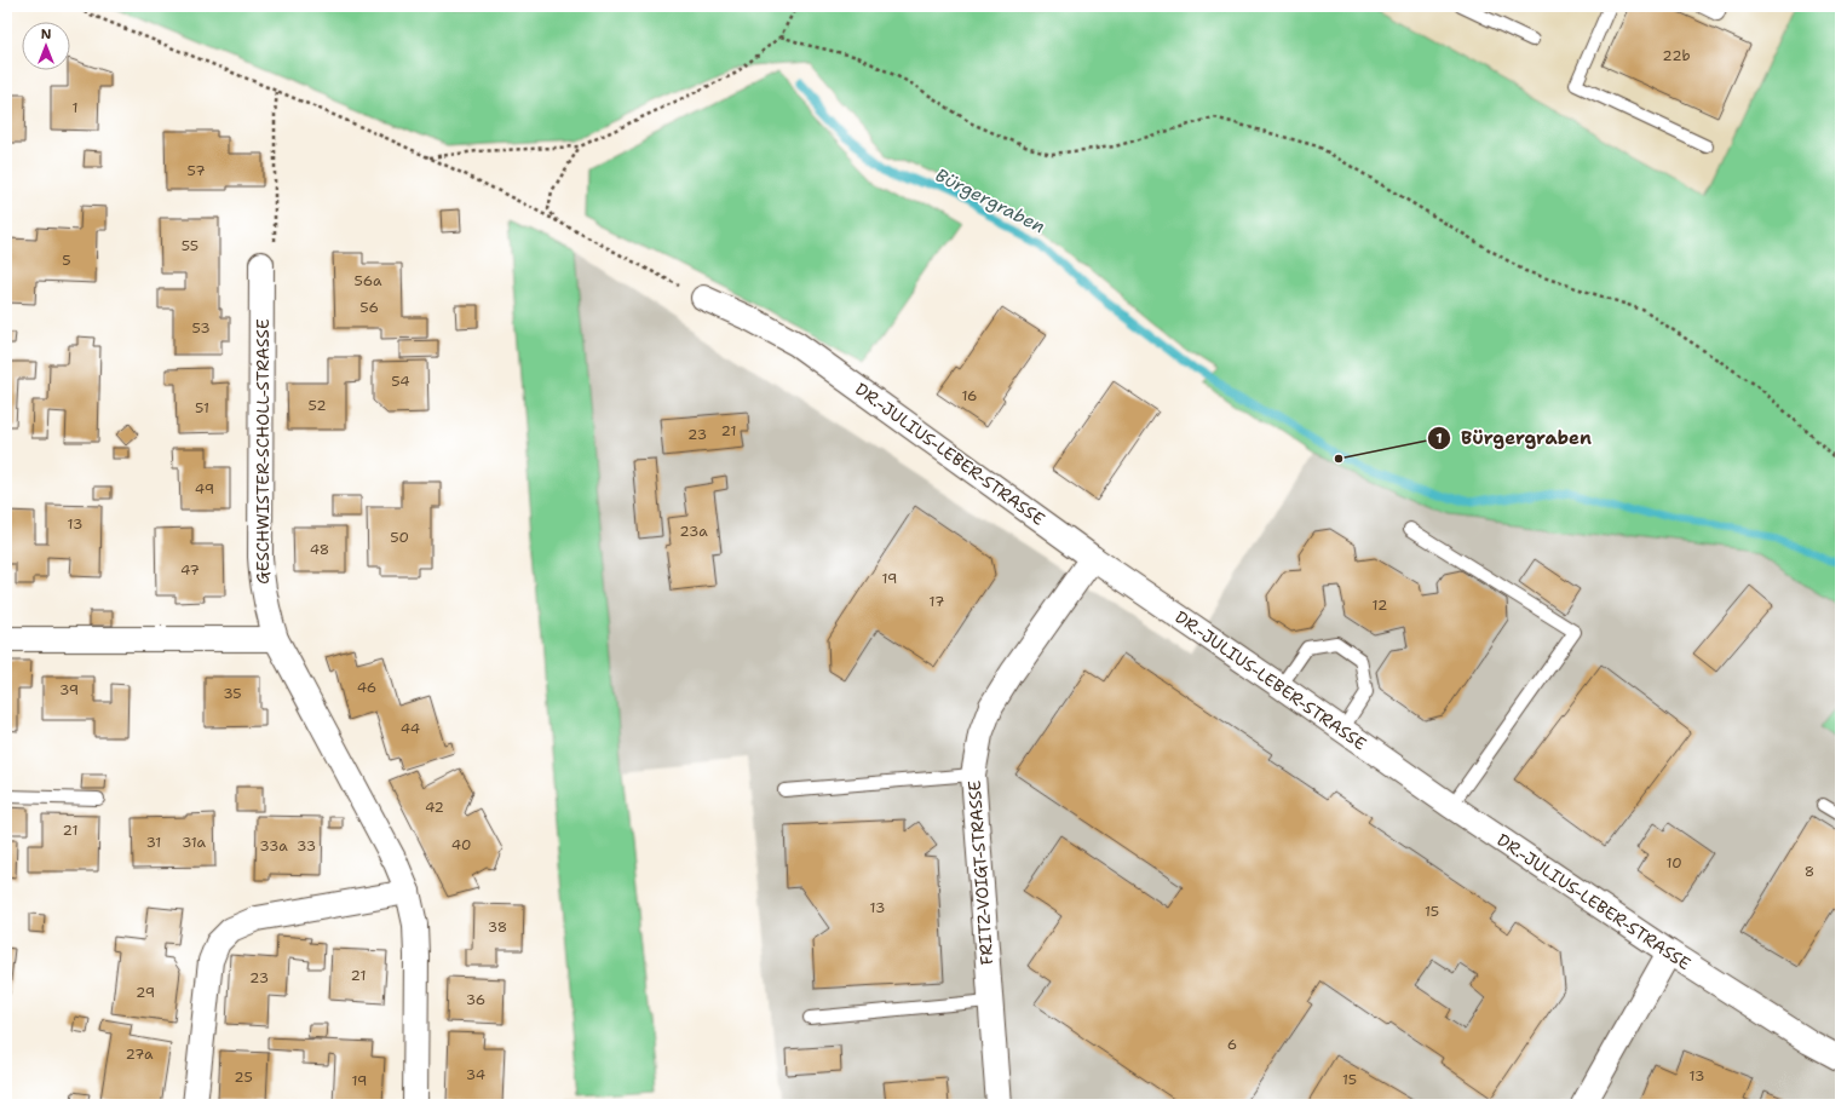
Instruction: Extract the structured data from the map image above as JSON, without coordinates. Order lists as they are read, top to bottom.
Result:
{
  "streets": {
    "street": ["GESCHWISTER-SCHOLL-STRASSE", "DR.-JULIUS-LEBER-STRASSE", "FRITZ-VOIGT-STRASSE"]
  },
  "crossings": [
    ["DR.-JULIUS-LEBER-STRASSE", "FRITZ-VOIGT-STRASSE"]
  ],
  "water": ["Bürgergraben"],
  "places": ["Bürgergraben"],
  "house_numbers": [
    "22b",
    "1",
    "57",
    "55",
    "5",
    "56a",
    "56",
    "53",
    "54",
    "16",
    "52",
    "51",
    "21",
    "23",
    "49",
    "13",
    "23a",
    "50",
    "48",
    "47",
    "19",
    "17",
    "12",
    "46",
    "39",
    "35",
    "44",
    "42",
    "21",
    "31",
    "31a",
    "40",
    "33a",
    "33",
    "10",
    "8",
    "13",
    "15",
    "38",
    "21",
    "23",
    "29",
    "36",
    "6",
    "27a",
    "34",
    "13",
    "25",
    "15",
    "19"
  ],
  "north": "top"
}
